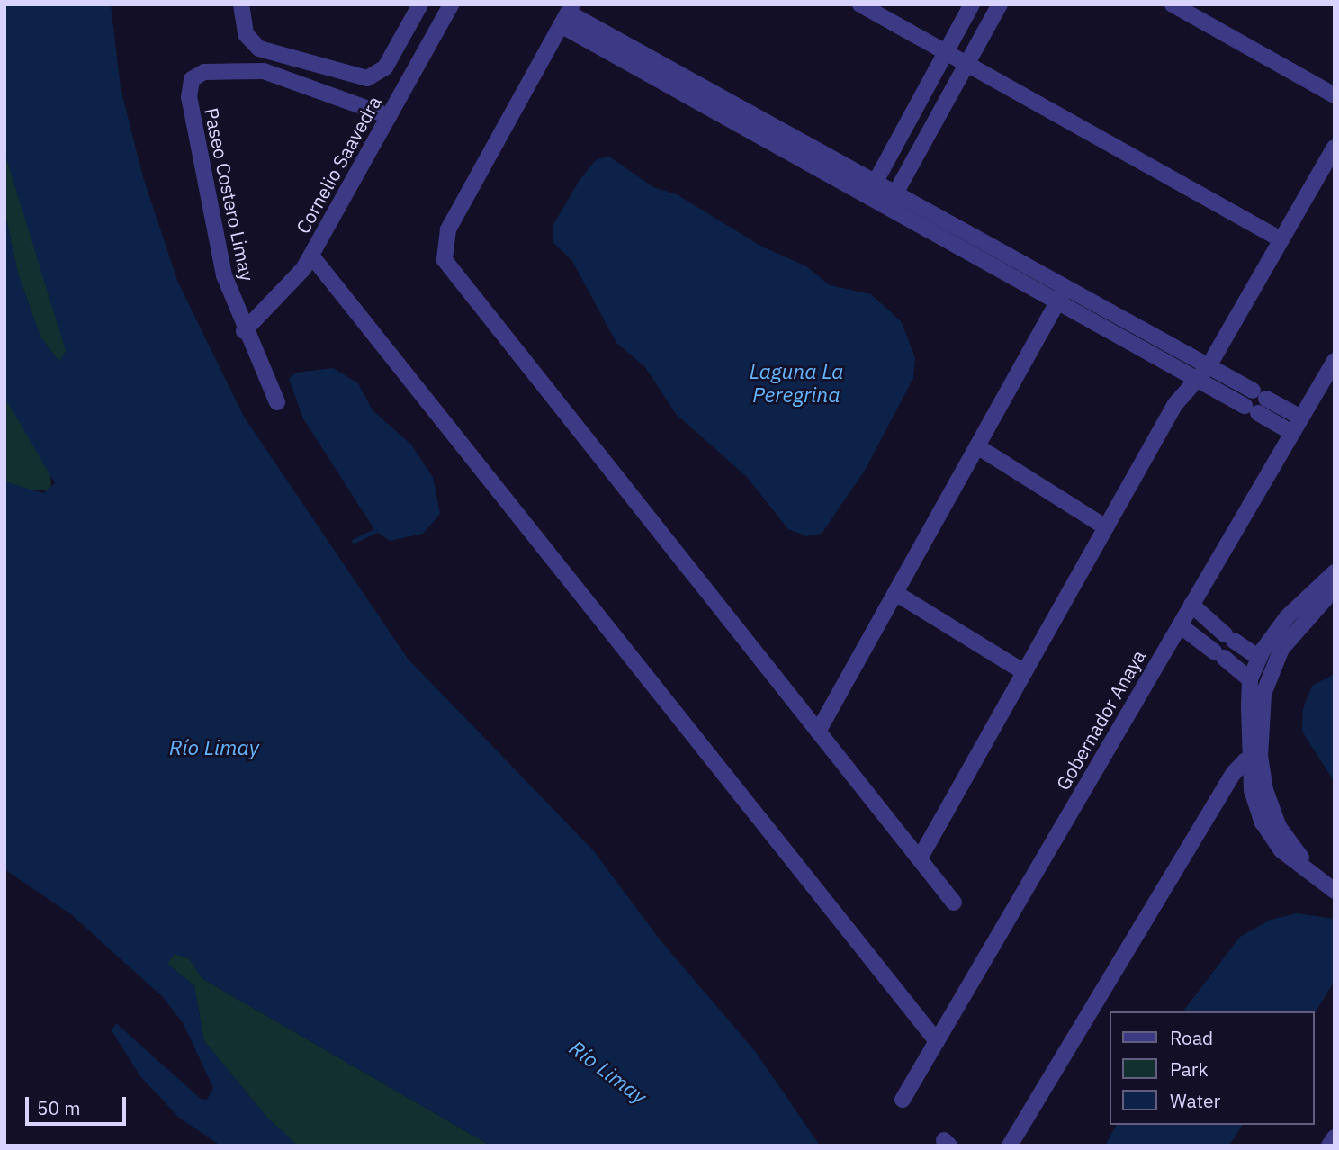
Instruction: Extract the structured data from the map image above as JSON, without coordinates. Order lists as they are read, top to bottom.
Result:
{
  "streets": {
    "street": ["Cornelio Saavedra", "Paseo Costero Limay", "Gobernador Anaya"]
  },
  "crossings": [
    ["Cornelio Saavedra", "Paseo Costero Limay"]
  ],
  "water": ["Laguna La Peregrina", "Río Limay"],
  "legend": ["Road", "Park", "Water"],
  "scale_bar": "50 m"
}
